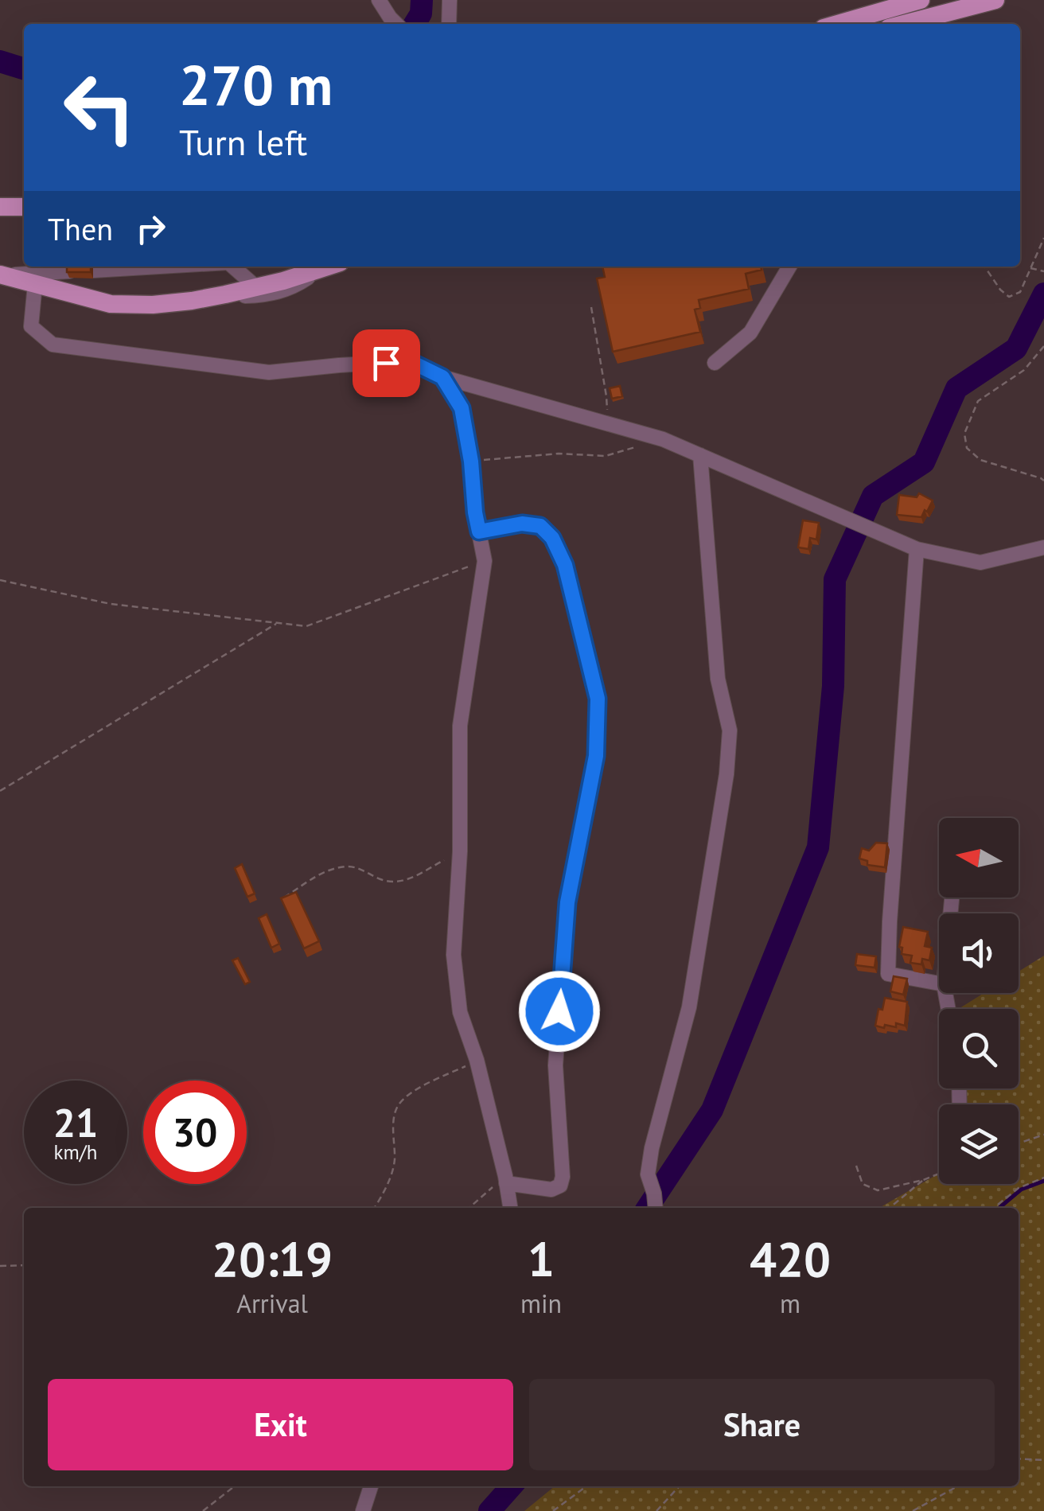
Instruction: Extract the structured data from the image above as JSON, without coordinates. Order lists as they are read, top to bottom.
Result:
{
  "north": "left",
  "page": {
    "turn": ["270 m", "Turn left"],
    "then": "Then",
    "speed": "21 km/h",
    "limit": "30",
    "eta": [
      "20:19",
      "Arrival",
      "1",
      "min",
      "420",
      "m"
    ],
    "buttons": ["Exit", "Share"]
  }
}
